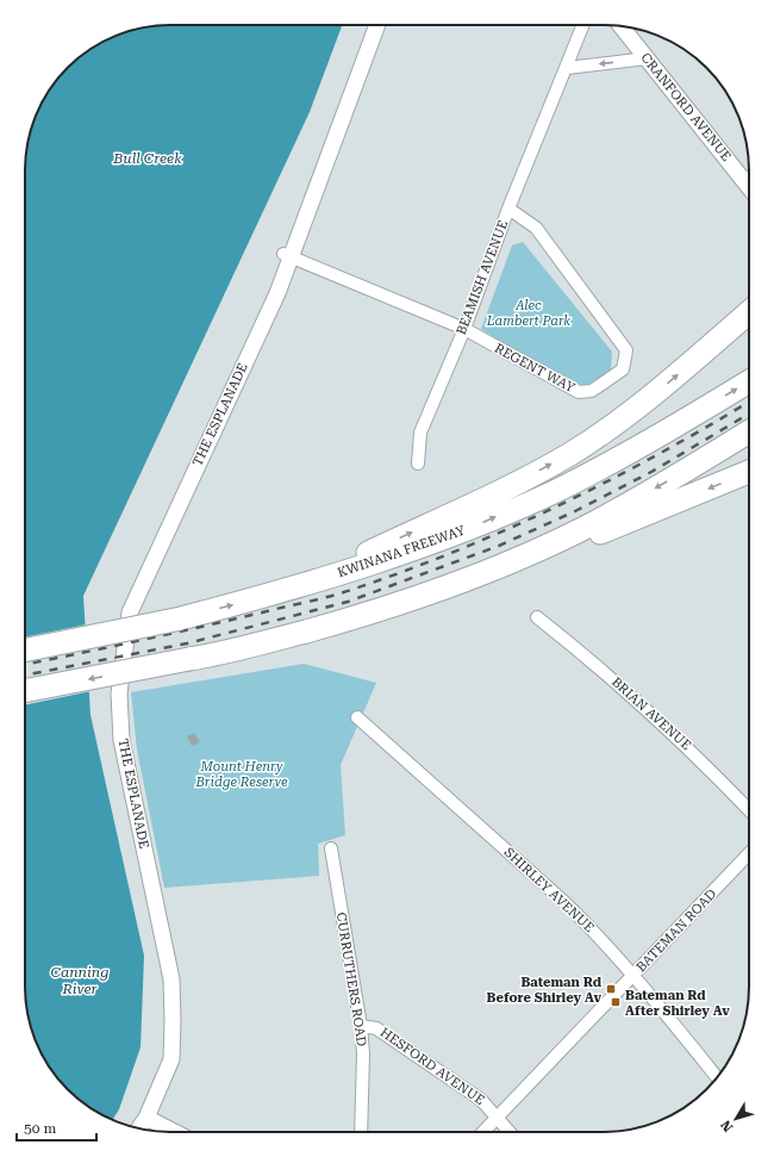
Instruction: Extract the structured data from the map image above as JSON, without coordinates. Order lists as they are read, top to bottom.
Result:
{
  "streets": {
    "highway": ["KWINANA FREEWAY"],
    "street": [
      "CRANFORD AVENUE",
      "BEAMISH AVENUE",
      "REGENT WAY",
      "THE ESPLANADE",
      "BRIAN AVENUE",
      "SHIRLEY AVENUE",
      "BATEMAN ROAD",
      "CURRUTHERS ROAD",
      "HESFORD AVENUE"
    ]
  },
  "crossings": [
    ["BEAMISH AVENUE", "REGENT WAY"],
    ["REGENT WAY", "THE ESPLANADE"],
    ["SHIRLEY AVENUE", "BATEMAN ROAD"],
    ["BATEMAN ROAD", "HESFORD AVENUE"],
    ["CURRUTHERS ROAD", "HESFORD AVENUE"]
  ],
  "water": ["Bull Creek", "Canning River"],
  "parks": ["Alec Lambert Park", "Mount Henry Bridge Reserve"],
  "places": {
    "transit": ["Bateman Rd Before Shirley Av", "Bateman Rd After Shirley Av"]
  },
  "scale_bar": "50 m",
  "north": "bottom left"
}
